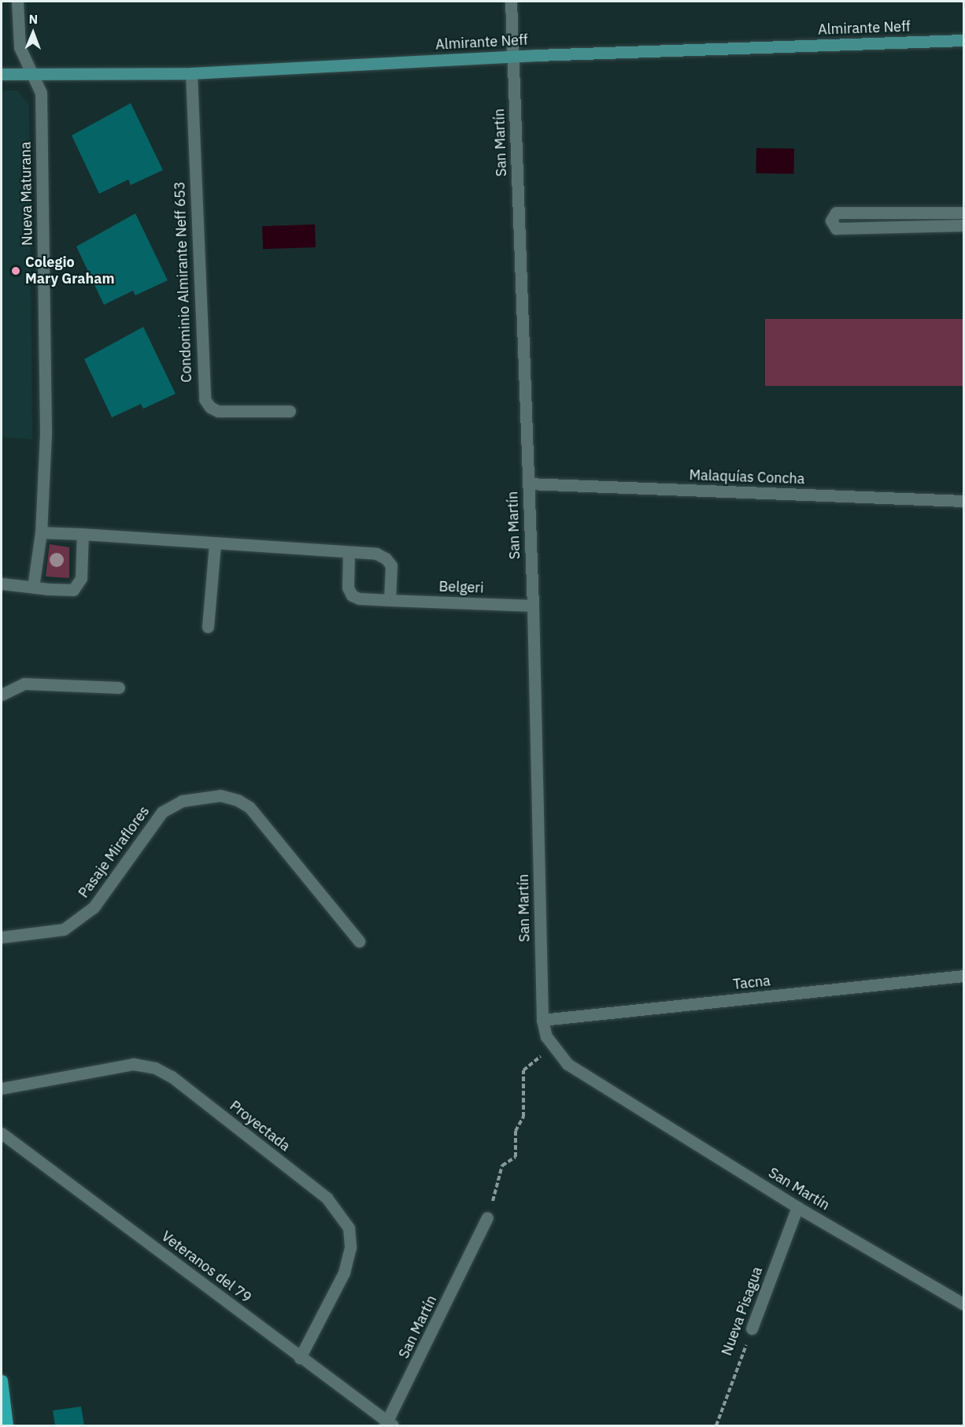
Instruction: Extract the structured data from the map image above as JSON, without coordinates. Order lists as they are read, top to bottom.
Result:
{
  "streets": {
    "street": [
      "Almirante Neff",
      "San Martín",
      "Nueva Maturana",
      "Condominio Almirante Neff 653",
      "Malaquías Concha",
      "Belgeri",
      "Pasaje Miraflores",
      "Tacna",
      "Proyectada",
      "Veteranos del 79",
      "Nueva Pisagua"
    ]
  },
  "crossings": [
    ["Almirante Neff", "San Martín"],
    ["Almirante Neff", "Nueva Maturana"],
    ["Almirante Neff", "Condominio Almirante Neff 653"],
    ["San Martín", "Malaquías Concha"],
    ["San Martín", "Belgeri"],
    ["San Martín", "Tacna"],
    ["San Martín", "Veteranos del 79"],
    ["San Martín", "Nueva Pisagua"],
    ["Proyectada", "Veteranos del 79"]
  ],
  "places": ["Colegio Mary Graham"],
  "north": "top"
}
